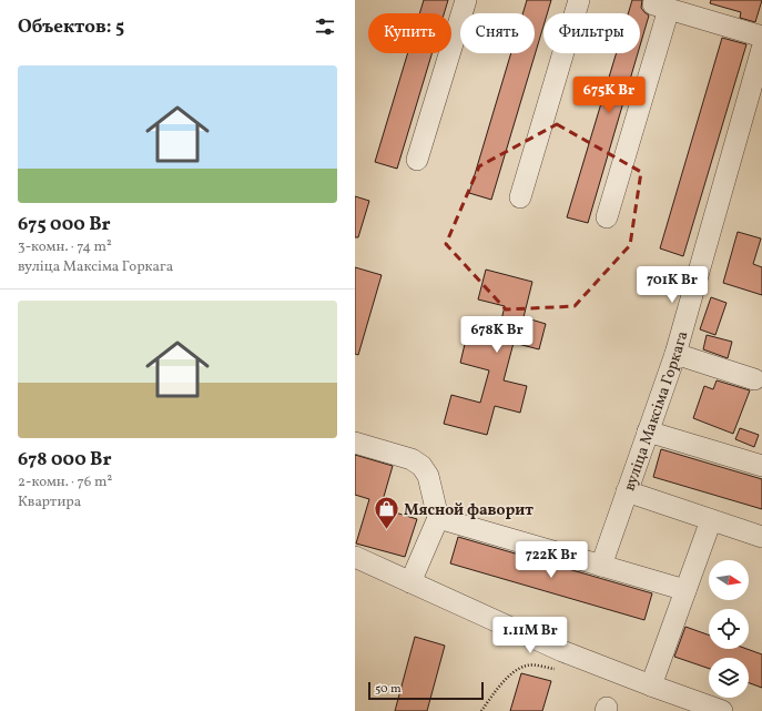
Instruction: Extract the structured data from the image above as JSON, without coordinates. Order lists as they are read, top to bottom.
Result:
{
  "streets": {
    "street": ["вуліца Максіма Горкага"]
  },
  "places": {
    "shop": ["Мясной фаворит"]
  },
  "scale_bar": "50 m",
  "north": "right",
  "page": {
    "heading": "Объектов: 5",
    "chip": ["Купить", "Снять", "Фильтры"],
    "list": [
      {
        "name": "675 000 Br",
        "note": "3-комн. · 74 m² · вуліца Максіма Горкага"
      },
      {
        "name": "678 000 Br",
        "note": "2-комн. · 76 m² · Квартира"
      }
    ],
    "price": [
      "675K Br",
      "701K Br",
      "678K Br",
      "722K Br",
      "1.11M Br"
    ],
    "scale": "50 m"
  }
}
